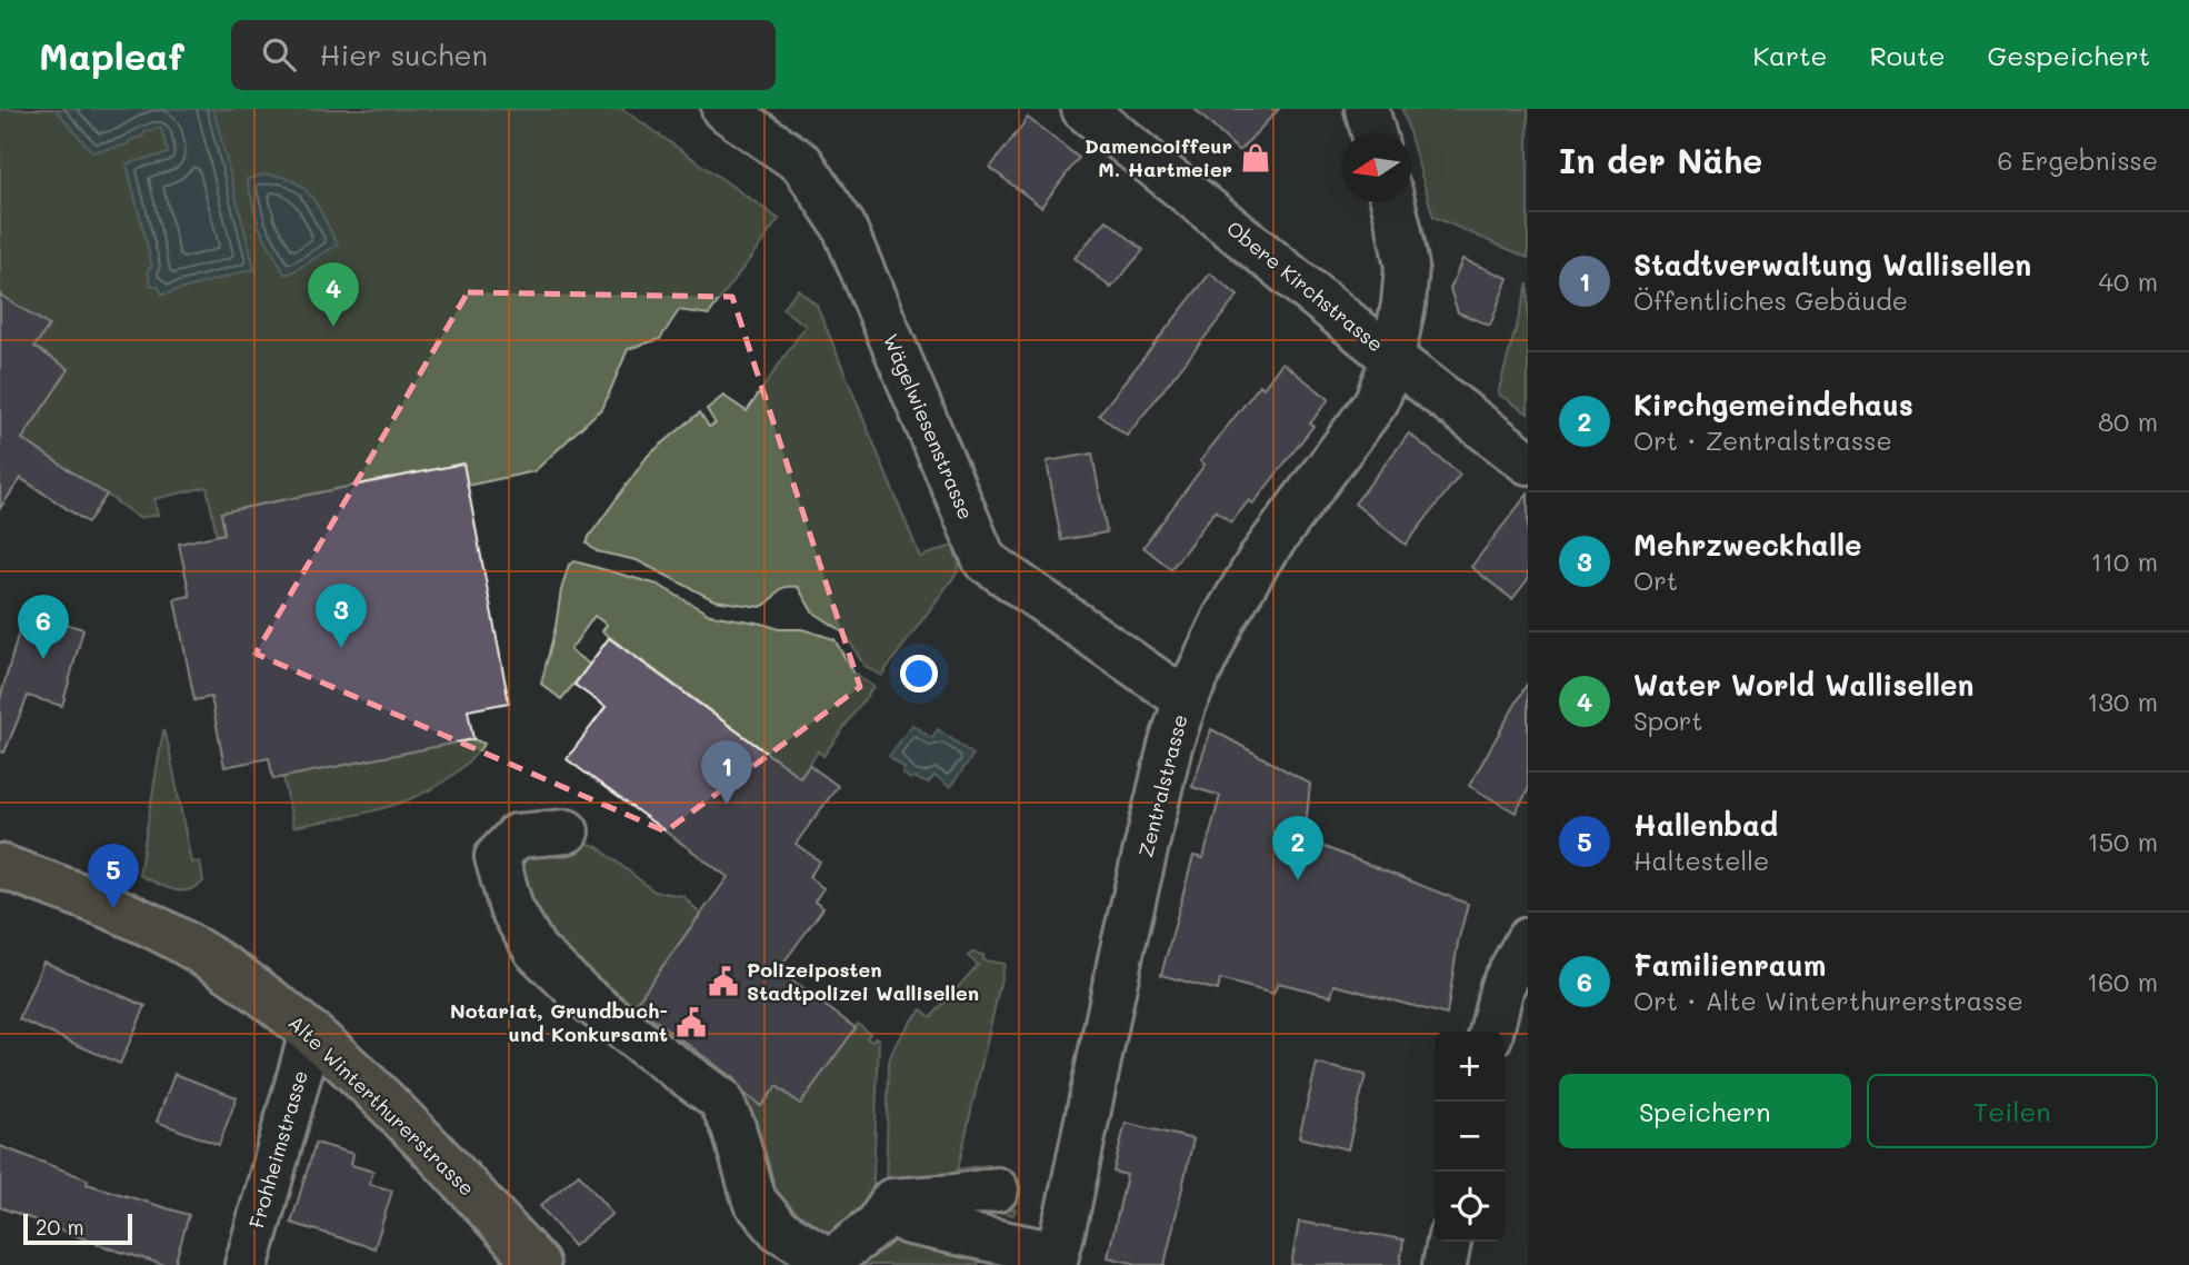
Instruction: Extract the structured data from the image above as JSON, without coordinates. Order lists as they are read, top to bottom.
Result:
{
  "streets": {
    "main road": ["Alte Winterthurerstrasse"],
    "street": [
      "Obere Kirchstrasse",
      "Wägelwiesenstrasse",
      "Zentralstrasse",
      "Frohheimstrasse"
    ]
  },
  "crossings": [
    ["Obere Kirchstrasse", "Zentralstrasse"],
    ["Wägelwiesenstrasse", "Zentralstrasse"],
    ["Alte Winterthurerstrasse", "Frohheimstrasse"]
  ],
  "places": {
    "shop": ["Damencoiffeur M. Hartmeier"],
    "public building": ["Polizeiposten Stadtpolizei Wallisellen", "Notariat, Grundbuch- und Konkursamt"]
  },
  "scale_bar": "20 m",
  "north": "left",
  "page": {
    "header": "Mapleaf",
    "search": "Hier suchen",
    "nav": ["Karte", "Route", "Gespeichert"],
    "heading": ["In der Nähe", "6 Ergebnisse"],
    "list": [
      {
        "mark": "1",
        "name": "Stadtverwaltung Wallisellen",
        "note": "Öffentliches Gebäude",
        "value": "40 m"
      },
      {
        "mark": "2",
        "name": "Kirchgemeindehaus",
        "note": "Ort · Zentralstrasse",
        "value": "80 m"
      },
      {
        "mark": "3",
        "name": "Mehrzweckhalle",
        "note": "Ort",
        "value": "110 m"
      },
      {
        "mark": "4",
        "name": "Water World Wallisellen",
        "note": "Sport",
        "value": "130 m"
      },
      {
        "mark": "5",
        "name": "Hallenbad",
        "note": "Haltestelle",
        "value": "150 m"
      },
      {
        "mark": "6",
        "name": "Familienraum",
        "note": "Ort · Alte Winterthurerstrasse",
        "value": "160 m"
      }
    ],
    "pins": [
      "4",
      "3",
      "6",
      "1",
      "2",
      "5"
    ],
    "map_buttons": ["+", "−"],
    "buttons": ["Speichern", "Teilen"],
    "scale": "20 m"
  }
}
